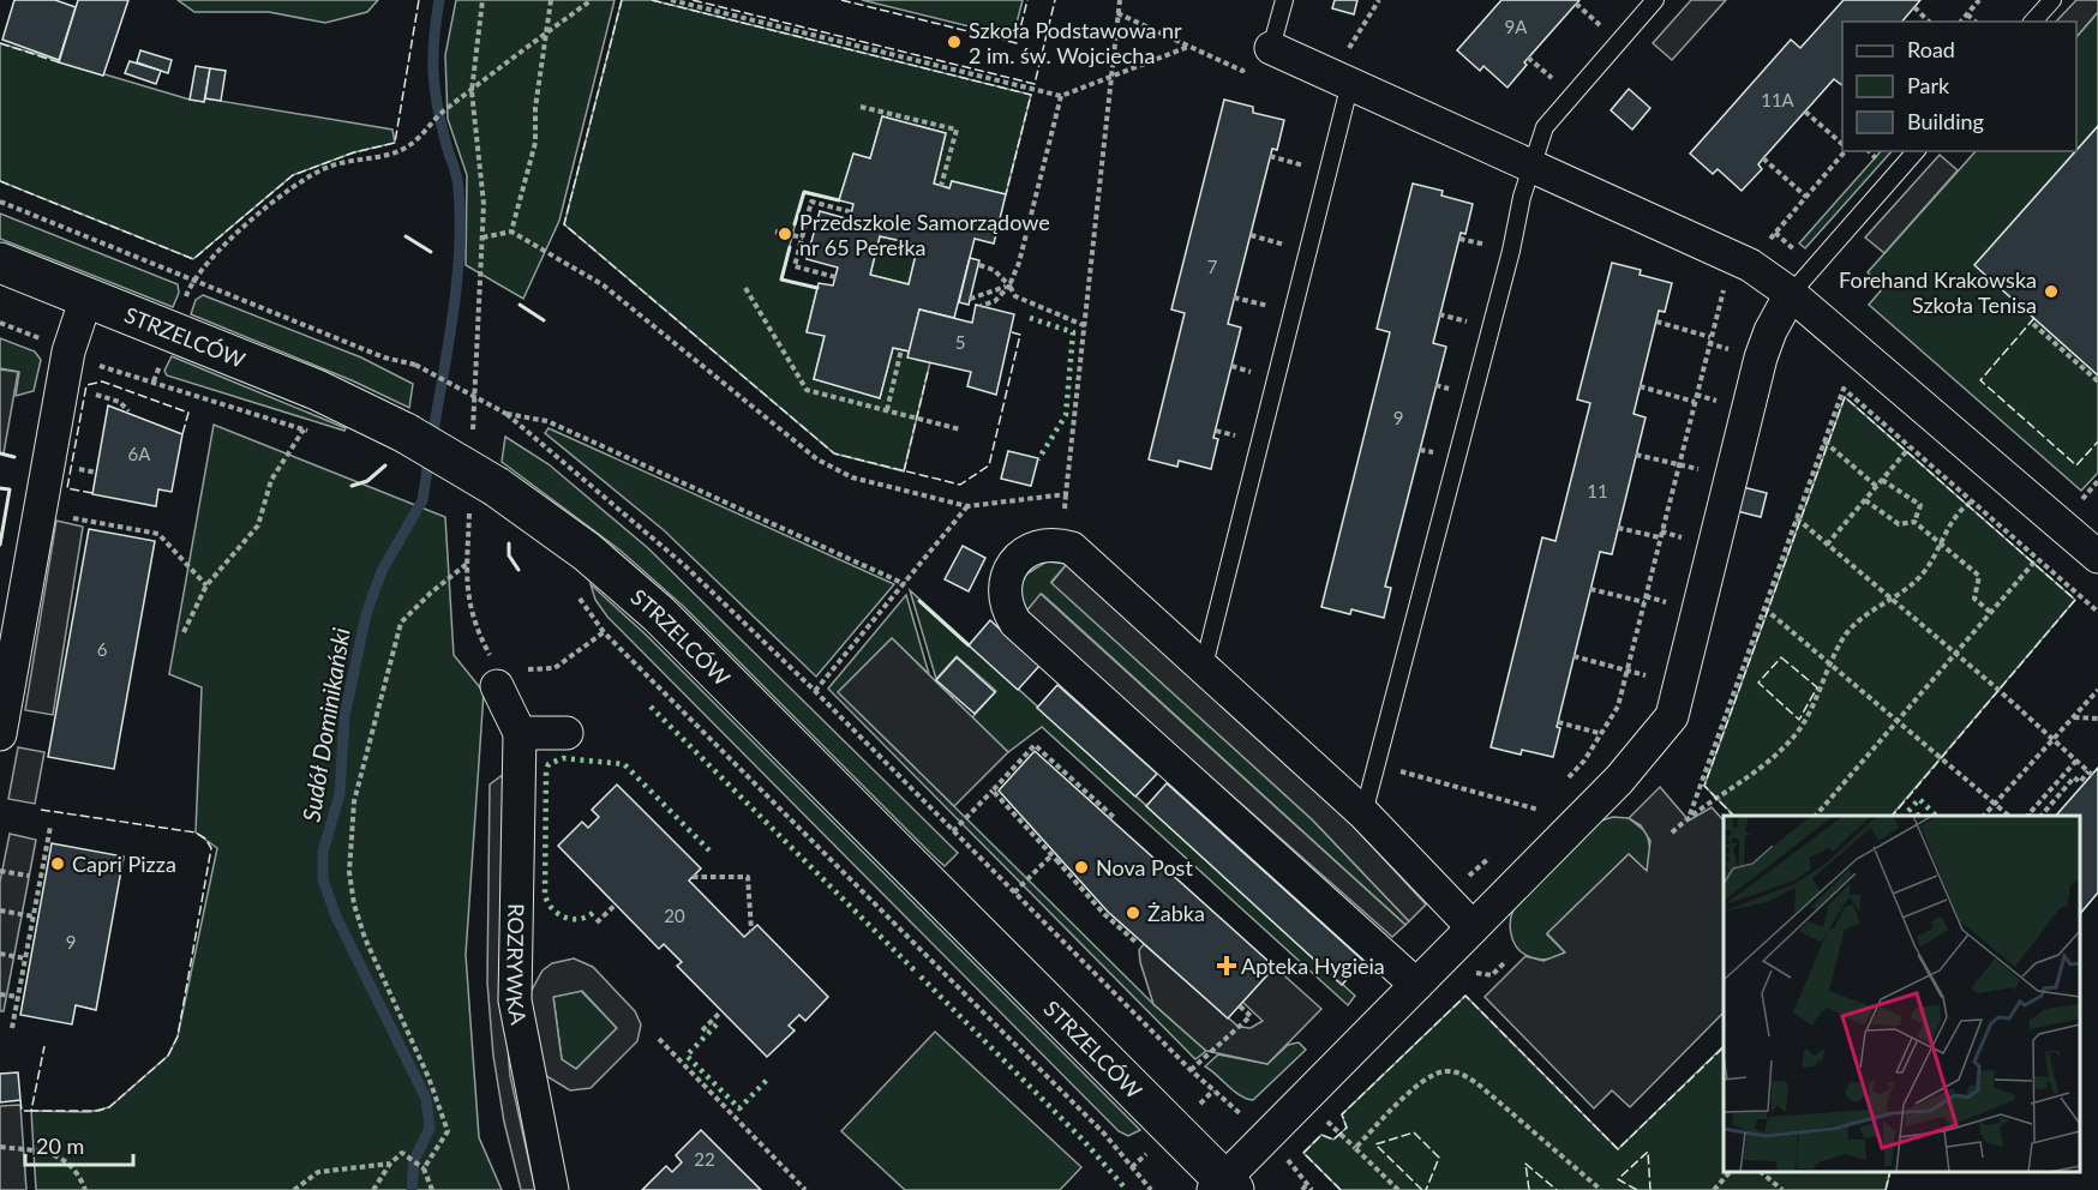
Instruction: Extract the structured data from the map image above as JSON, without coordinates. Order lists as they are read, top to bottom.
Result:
{
  "streets": {
    "street": ["STRZELCÓW", "ROZRYWKA"]
  },
  "water": ["Sudół Dominikański"],
  "places": {
    "other": [
      "Szkoła Podstawowa nr 2 im. św. Wojciecha",
      "Przedszkole Samorządowe nr 65 Perełka",
      "Forehand Krakowska Szkoła Tenisa",
      "Capri Pizza",
      "Nova Post",
      "Żabka"
    ],
    "health": ["Apteka Hygieia"]
  },
  "house_numbers": [
    "9A",
    "11A",
    "7",
    "5",
    "9",
    "6A",
    "11",
    "6",
    "20",
    "9",
    "22"
  ],
  "legend": ["Road", "Park", "Building"],
  "scale_bar": "20 m"
}
